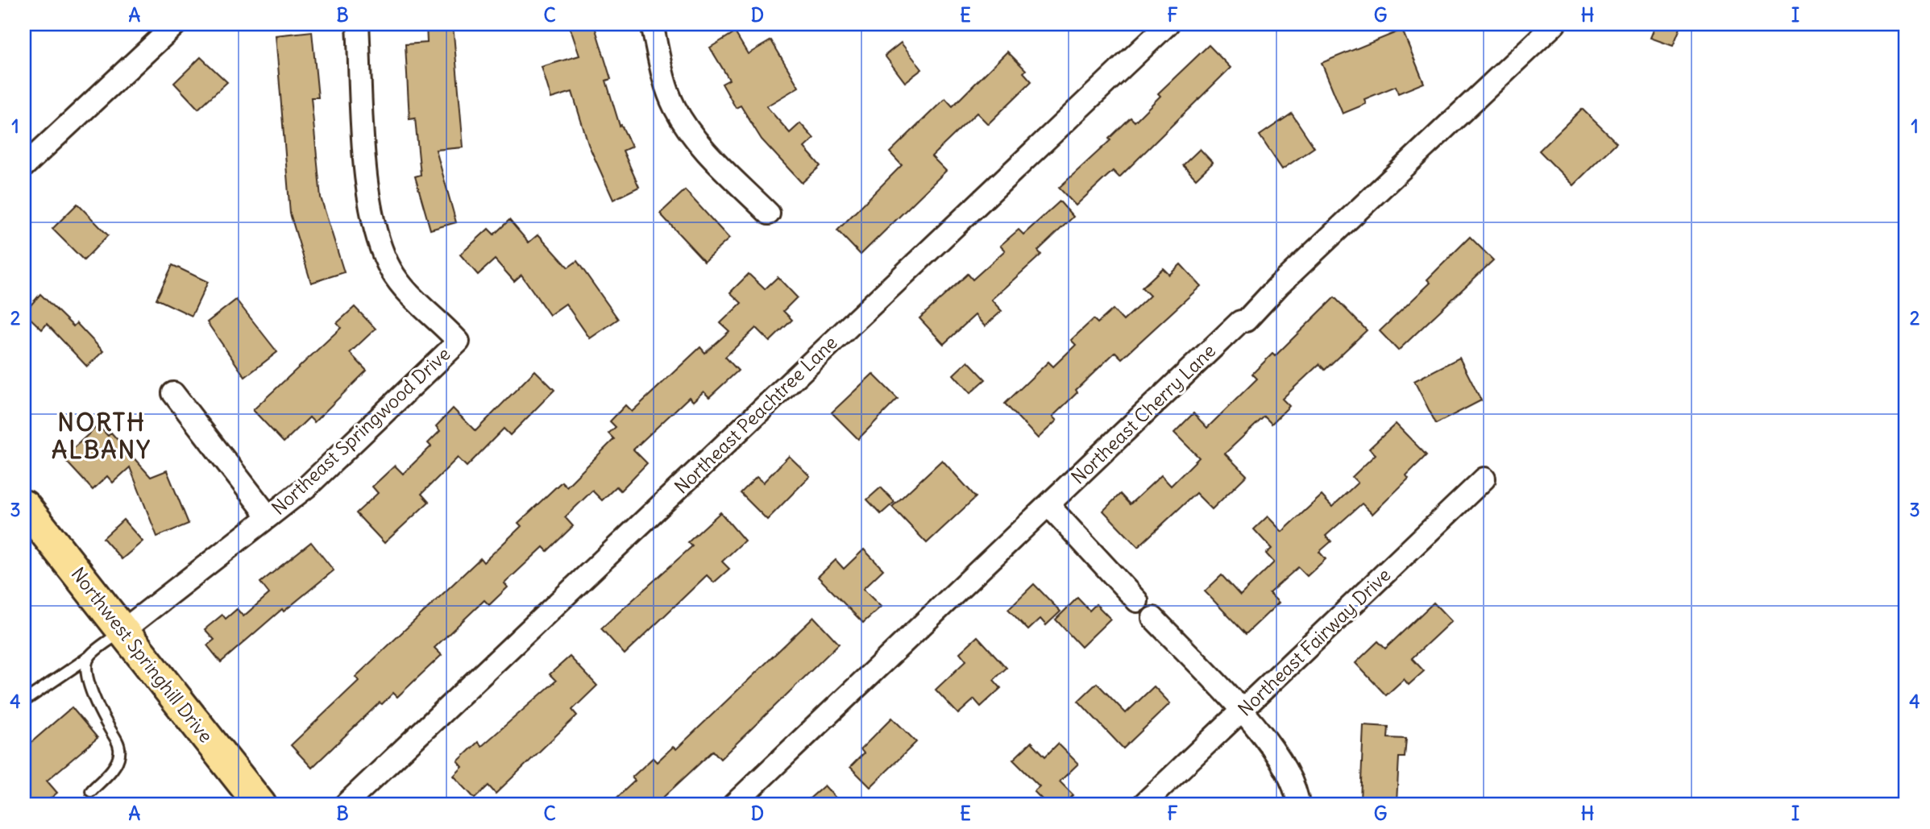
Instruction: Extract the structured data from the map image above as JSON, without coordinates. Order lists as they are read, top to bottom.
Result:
{
  "streets": {
    "main road": ["Northwest Springhill Drive"],
    "street": [
      "Northeast Cherry Lane",
      "Northeast Peachtree Lane",
      "Northeast Springwood Drive",
      "Northeast Fairway Drive"
    ]
  },
  "crossings": [
    ["Northeast Springwood Drive", "Northwest Springhill Drive"]
  ],
  "districts": ["NORTH ALBANY"],
  "grid": {
    "columns": [
      "A",
      "B",
      "C",
      "D",
      "E",
      "F",
      "G",
      "H",
      "I"
    ],
    "rows": [
      "1",
      "2",
      "3",
      "4"
    ]
  }
}
